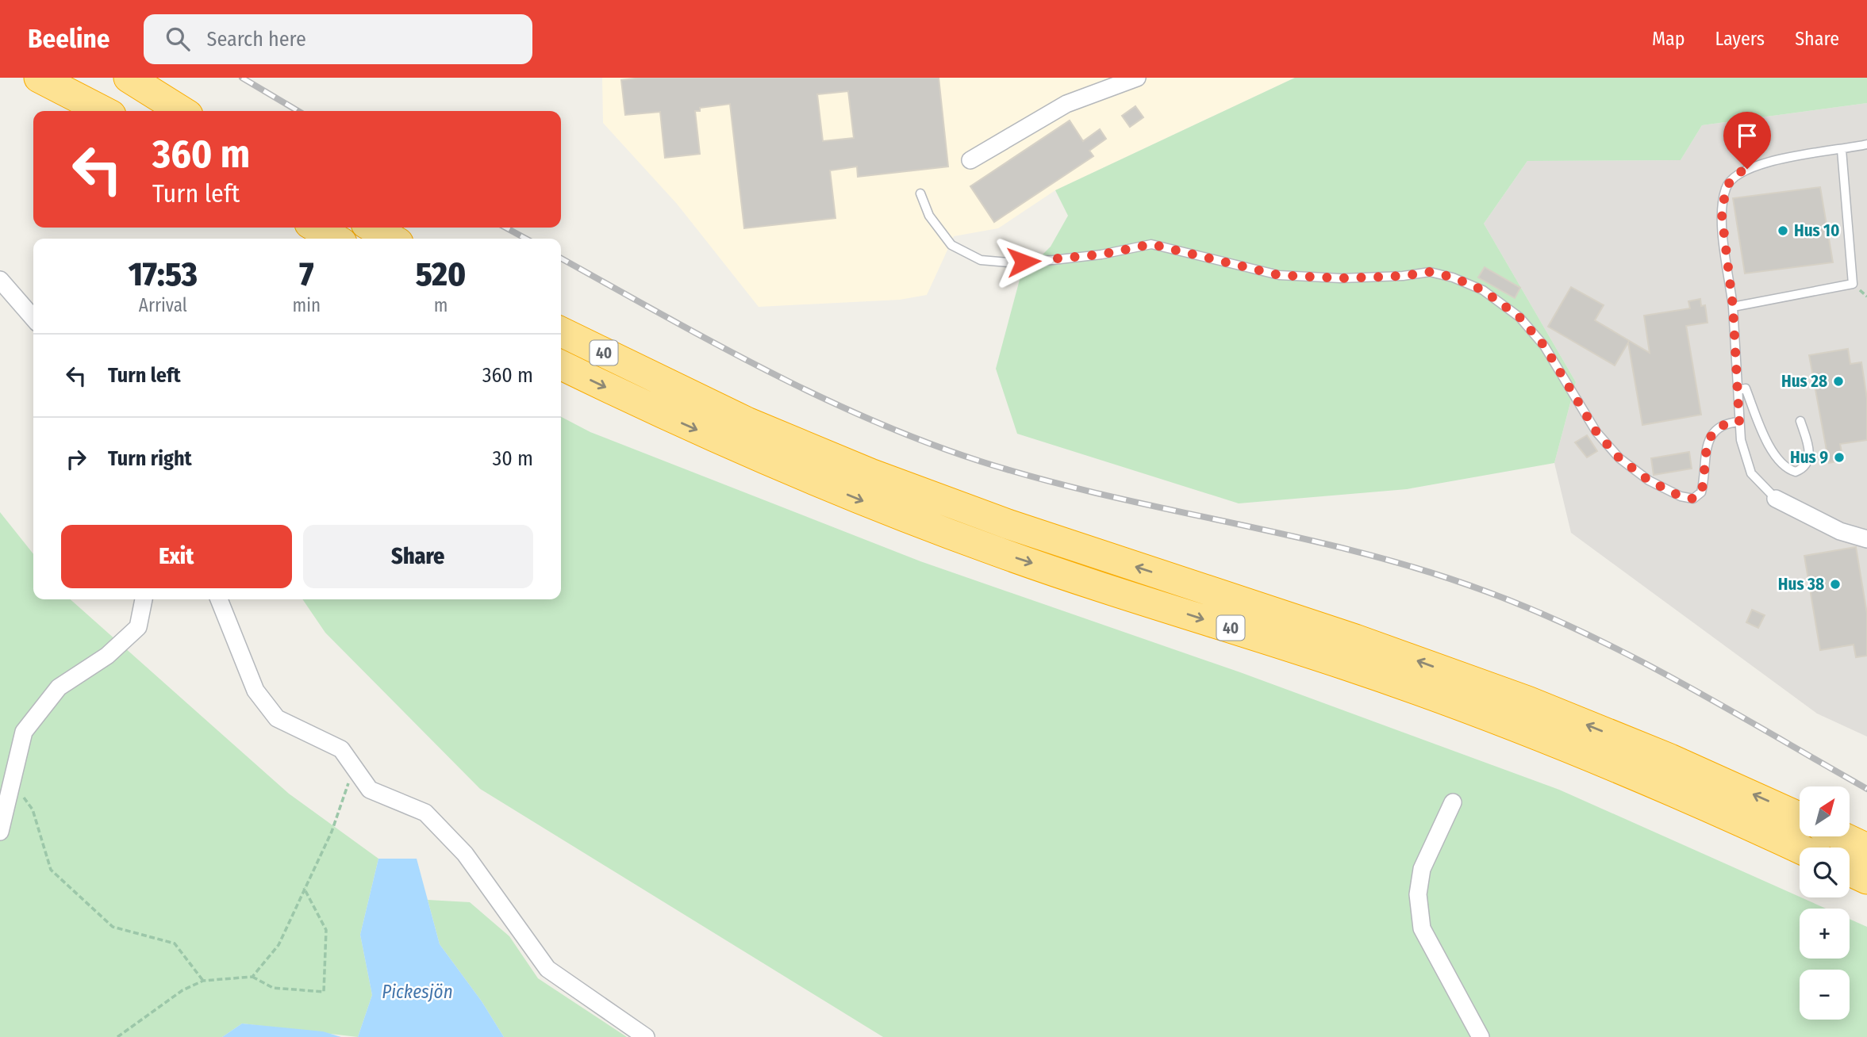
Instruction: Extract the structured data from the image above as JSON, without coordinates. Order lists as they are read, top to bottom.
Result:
{
  "streets": {
    "highway": ["40"]
  },
  "water": ["Pickesjön"],
  "places": [
    "Hus 10",
    "Hus 28",
    "Hus 9",
    "Hus 38"
  ],
  "north": "top right",
  "page": {
    "header": "Beeline",
    "search": "Search here",
    "nav": ["Map", "Layers", "Share"],
    "turn": ["360 m", "Turn left"],
    "eta": [
      "17:53",
      "Arrival",
      "7",
      "min",
      "520",
      "m"
    ],
    "list": [
      {
        "name": "Turn left",
        "value": "360 m"
      },
      {
        "name": "Turn right",
        "value": "30 m"
      }
    ],
    "buttons": ["Exit", "Share"],
    "map_buttons": ["+", "−"]
  }
}
